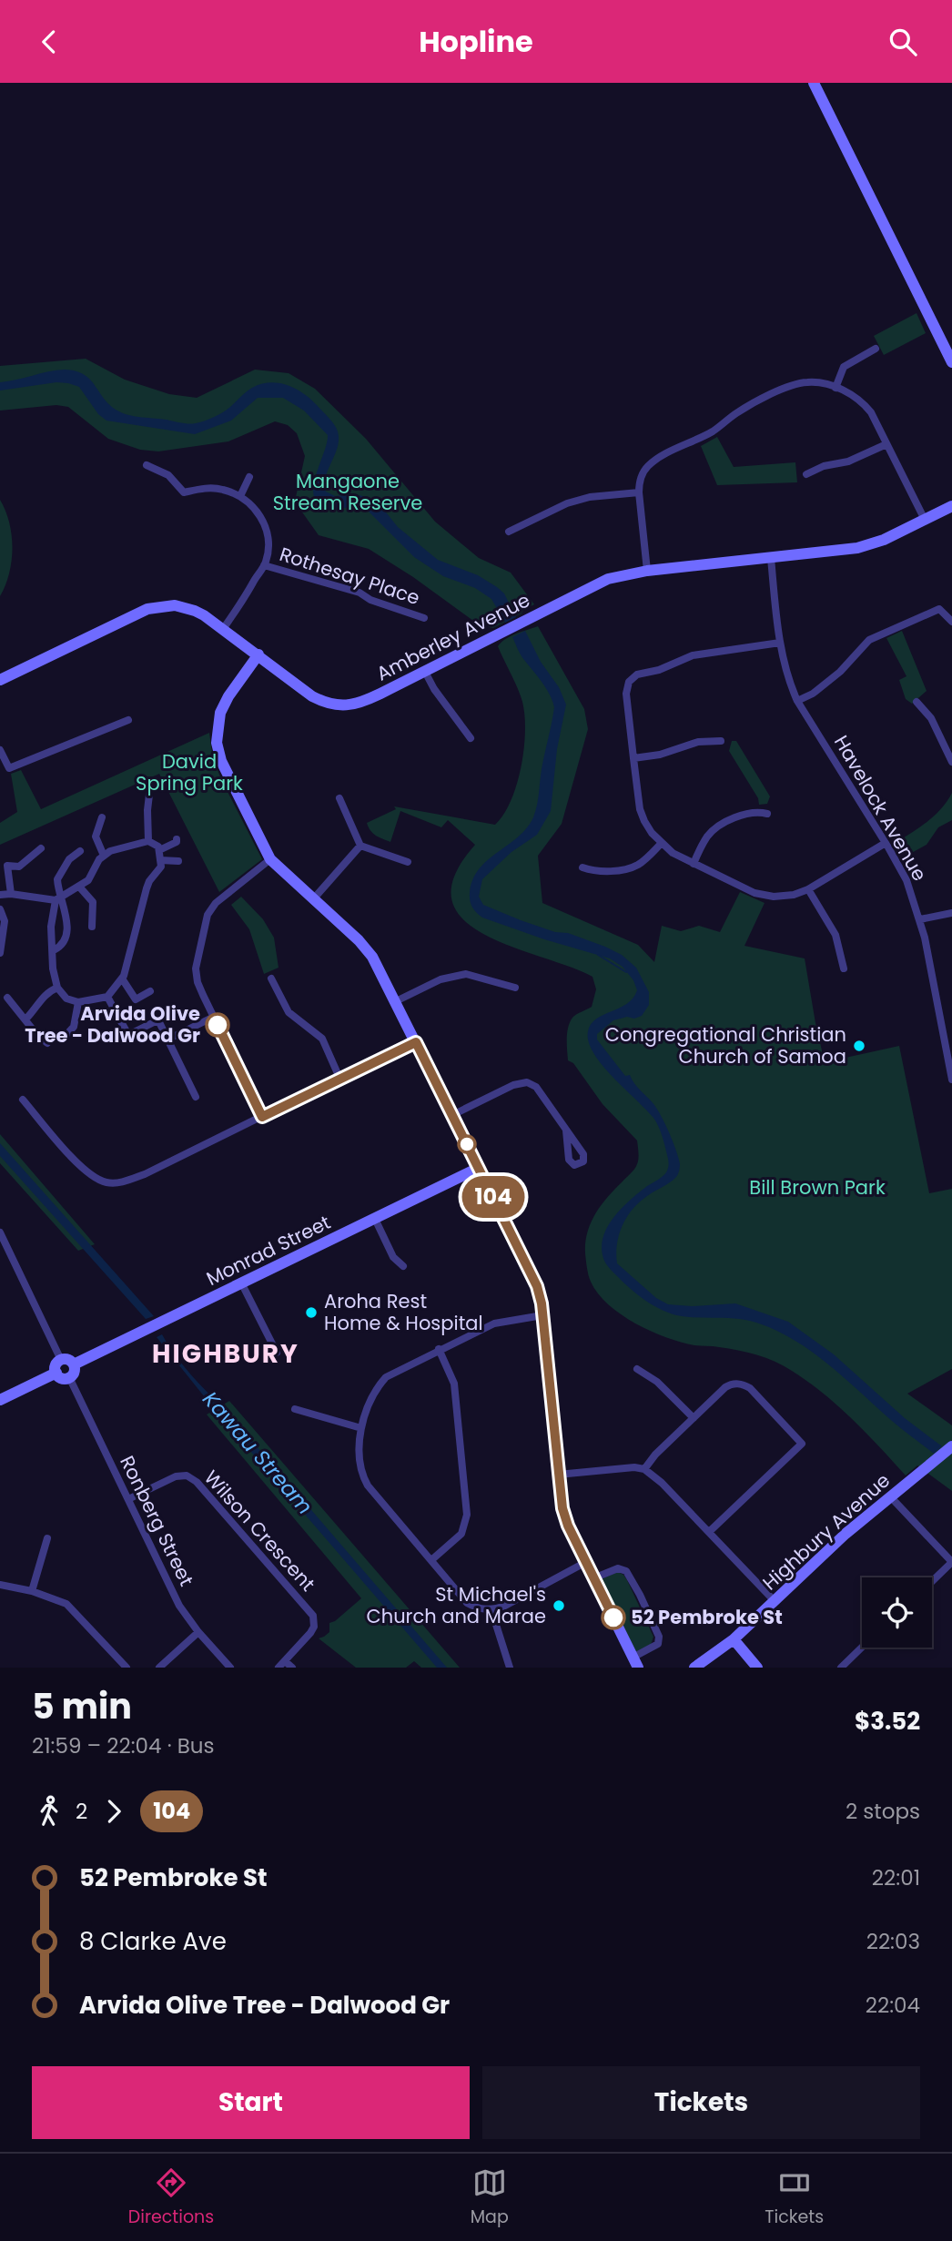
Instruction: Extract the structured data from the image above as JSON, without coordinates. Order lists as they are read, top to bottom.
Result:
{
  "streets": {
    "street": [
      "Rothesay Place",
      "Amberley Avenue",
      "Havelock Avenue",
      "Monrad Street",
      "Ronberg Street",
      "Wilson Crescent",
      "Highbury Avenue"
    ]
  },
  "crossings": [
    ["Amberley Avenue", "Havelock Avenue"],
    ["Monrad Street", "Ronberg Street"],
    ["Ronberg Street", "Wilson Crescent"]
  ],
  "districts": ["HIGHBURY"],
  "water": ["Kawau Stream"],
  "parks": ["Mangaone Stream Reserve", "David Spring Park", "Bill Brown Park"],
  "places": [
    "Arvida Olive Tree - Dalwood Gr",
    "Congregational Christian Church of Samoa",
    "Aroha Rest Home & Hospital",
    "St Michael's Church and Marae",
    "52 Pembroke St"
  ],
  "lines": ["bus line 104"],
  "page": {
    "header": "Hopline",
    "on_map": "104",
    "heading": ["5 min", "21:59 – 22:04 · Bus", "$3.52"],
    "legs": ["2", "104", "2 stops"],
    "list": [
      {
        "name": "52 Pembroke St",
        "value": "22:01"
      },
      {
        "name": "8 Clarke Ave",
        "value": "22:03"
      },
      {
        "name": "Arvida Olive Tree - Dalwood Gr",
        "value": "22:04"
      }
    ],
    "buttons": ["Start", "Tickets"],
    "tabs": ["Directions", "Map", "Tickets"]
  }
}
